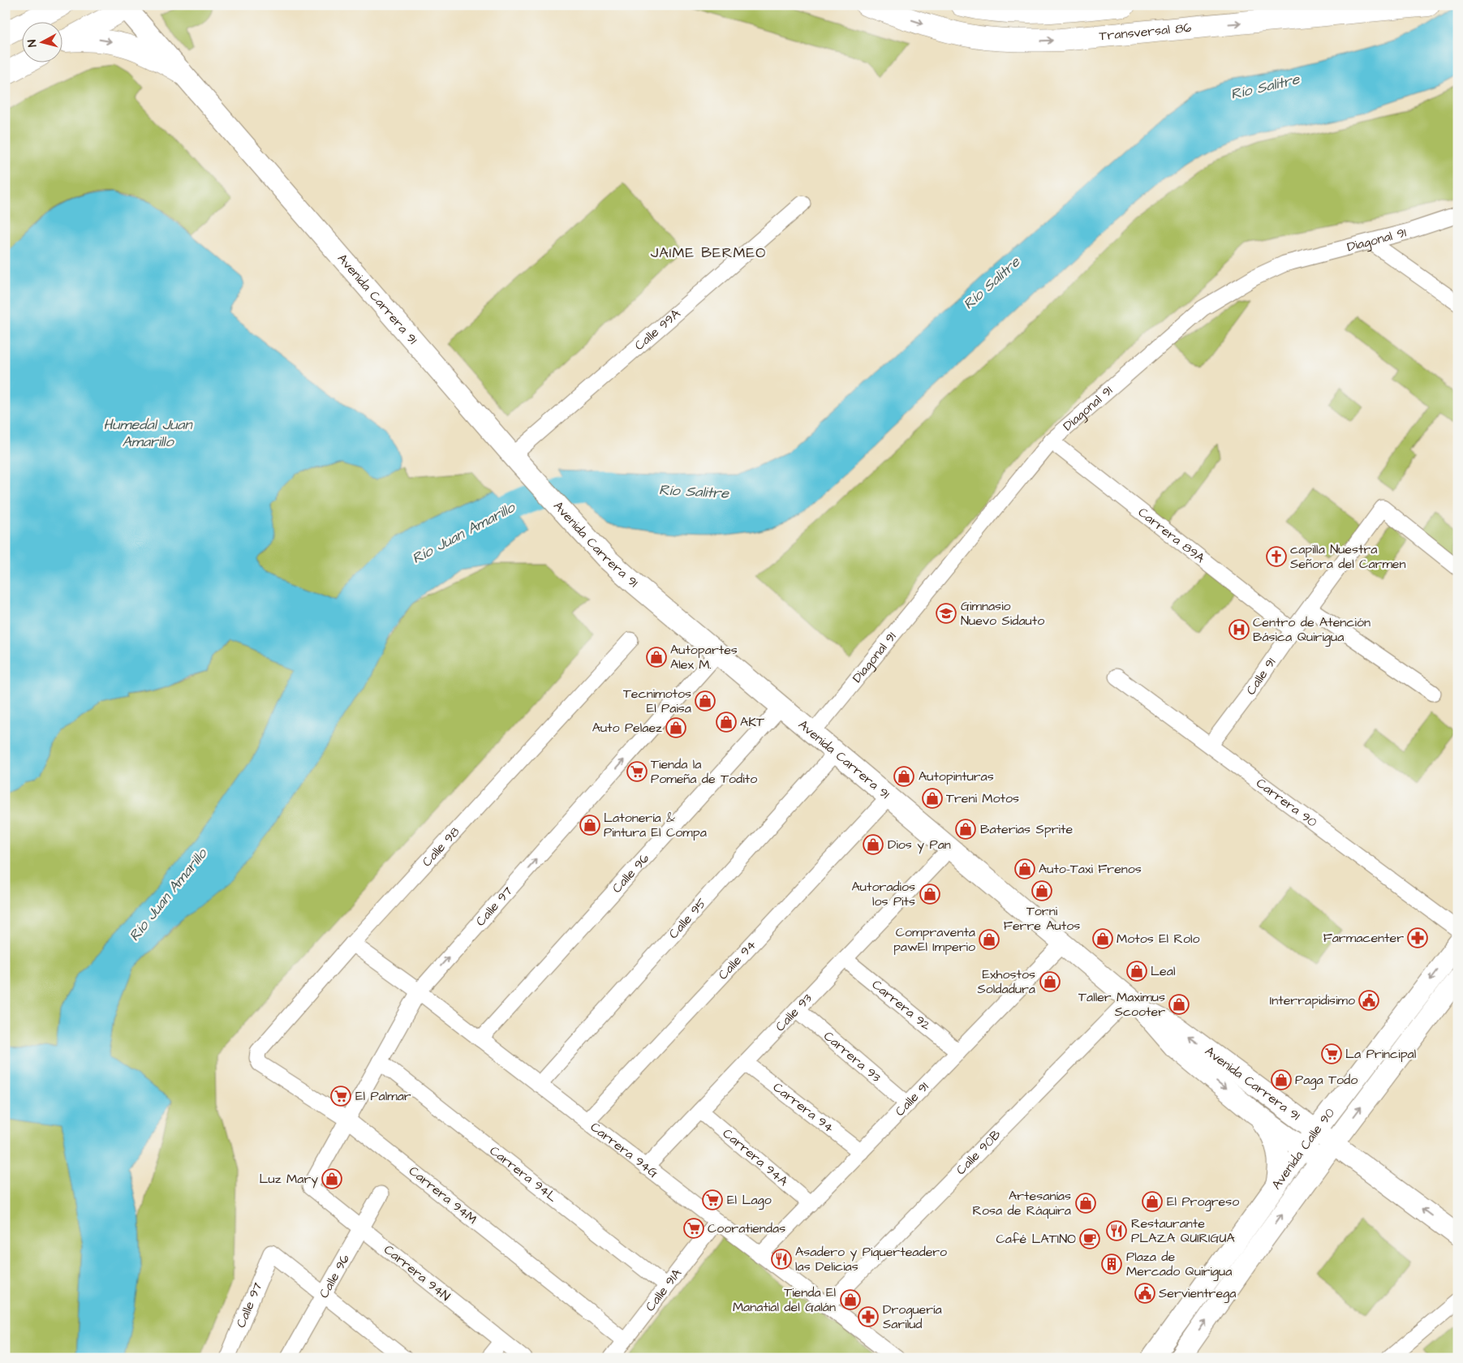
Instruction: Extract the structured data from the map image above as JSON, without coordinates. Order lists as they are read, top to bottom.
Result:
{
  "streets": {
    "main road": ["Transversal 86", "Avenida Carrera 91", "Avenida Calle 90"],
    "street": [
      "Diagonal 91",
      "Calle 99A",
      "Carrera 89A",
      "Calle 91",
      "Carrera 90",
      "Calle 98",
      "Calle 96",
      "Calle 97",
      "Calle 95",
      "Calle 94",
      "Carrera 92",
      "Calle 93",
      "Carrera 93",
      "Carrera 94",
      "Carrera 94G",
      "Calle 90B",
      "Carrera 94A",
      "Carrera 94L",
      "Carrera 94M",
      "Carrera 94N",
      "Calle 91A"
    ]
  },
  "crossings": [
    ["Diagonal 91", "Avenida Carrera 91"],
    ["Diagonal 91", "Carrera 89A"],
    ["Avenida Carrera 91", "Calle 99A"],
    ["Avenida Carrera 91", "Calle 91"],
    ["Avenida Carrera 91", "Calle 96"],
    ["Avenida Carrera 91", "Calle 97"],
    ["Avenida Carrera 91", "Calle 95"],
    ["Avenida Carrera 91", "Calle 94"],
    ["Avenida Carrera 91", "Avenida Calle 90"],
    ["Avenida Carrera 91", "Calle 90B"],
    ["Carrera 89A", "Calle 91"],
    ["Calle 91", "Carrera 90"],
    ["Calle 91", "Carrera 92"],
    ["Calle 91", "Carrera 93"],
    ["Calle 91", "Carrera 94"],
    ["Calle 91", "Carrera 94G"],
    ["Calle 91", "Carrera 94A"],
    ["Calle 98", "Carrera 94G"],
    ["Calle 98", "Carrera 94M"],
    ["Calle 96", "Calle 97"],
    ["Calle 96", "Carrera 94G"],
    ["Calle 96", "Carrera 94N"],
    ["Calle 97", "Carrera 94G"],
    ["Calle 97", "Carrera 94L"],
    ["Calle 97", "Carrera 94M"],
    ["Calle 97", "Carrera 94N"],
    ["Calle 95", "Carrera 94G"],
    ["Calle 94", "Carrera 94G"],
    ["Carrera 92", "Calle 93"],
    ["Calle 93", "Carrera 93"],
    ["Calle 93", "Carrera 94"],
    ["Calle 93", "Carrera 94G"],
    ["Calle 93", "Carrera 94A"],
    ["Carrera 94G", "Calle 90B"],
    ["Carrera 94G", "Calle 91A"],
    ["Carrera 94L", "Calle 91A"],
    ["Carrera 94M", "Calle 91A"]
  ],
  "one_way": ["Transversal 86", "Calle 97"],
  "districts": ["JAIME BERMEO"],
  "water": ["Río Salitre", "Humedal Juan Amarillo", "Río Juan Amarillo"],
  "places": {
    "church": ["capilla Nuestra Señora del Carmen"],
    "school or university": ["Gimnasio Nuevo Sidauto"],
    "hospital": ["Centro de Atención Básica Quirigua"],
    "shop": [
      "Autopartes Alex M.",
      "Tecnimotos El Paisa",
      "AKT",
      "Auto Pelaez",
      "Autopinturas",
      "Treni Motos",
      "Latonería & Pintura El Compa",
      "Baterias Sprite",
      "Dios y Pan",
      "Auto-Taxi Frenos",
      "Torni Ferre Autos",
      "Autoradios los Pits",
      "Motos El Rolo",
      "Compraventa pawEl Imperio",
      "Leal",
      "Exhostos Soldadura",
      "Taller Maximus Scooter",
      "Paga Todo",
      "Luz Mary",
      "El Progreso",
      "Artesanías Rosa de Ráquira",
      "Tienda El Manatial del Galán"
    ],
    "supermarket": [
      "Tienda la Pomeña de Todito",
      "La Principal",
      "El Palmar",
      "El Lago",
      "Cooratiendas"
    ],
    "pharmacy": ["Farmacenter", "Droguería Sarilud"],
    "public building": ["Interrapidisimo", "Servientrega"],
    "restaurant": ["Restaurante PLAZA QUIRIGUA", "Asadero y Piquerteadero las Delicias"],
    "cafe": ["Café LATINO"],
    "building": ["Plaza de Mercado Quirigua"]
  },
  "north": "left"
}
